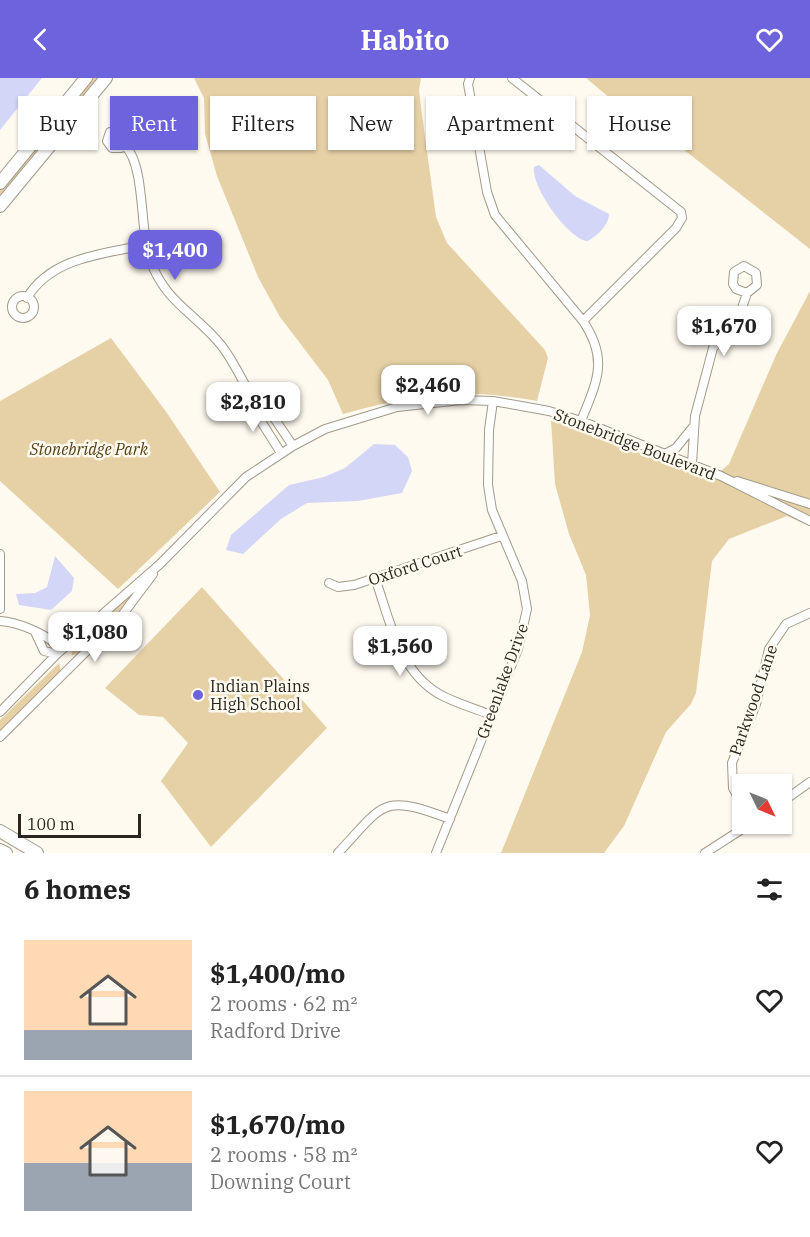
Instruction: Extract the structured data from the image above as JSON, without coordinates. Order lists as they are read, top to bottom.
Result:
{
  "streets": {
    "street": [
      "Stonebridge Boulevard",
      "Oxford Court",
      "Greenlake Drive",
      "Parkwood Lane"
    ]
  },
  "crossings": [
    ["Stonebridge Boulevard", "Greenlake Drive"],
    ["Oxford Court", "Greenlake Drive"]
  ],
  "parks": ["Stonebridge Park"],
  "places": ["Indian Plains High School"],
  "scale_bar": "100 m",
  "north": "bottom right",
  "page": {
    "header": "Habito",
    "chip": [
      "Buy",
      "Rent",
      "Filters",
      "New",
      "Apartment",
      "House"
    ],
    "price": [
      "$1,400",
      "$1,670",
      "$2,460",
      "$2,810",
      "$1,080",
      "$1,560"
    ],
    "scale": "100 m",
    "heading": "6 homes",
    "list": [
      {
        "name": "$1,400/mo",
        "note": "2 rooms · 62 m² · Radford Drive"
      },
      {
        "name": "$1,670/mo",
        "note": "2 rooms · 58 m² · Downing Court"
      }
    ]
  }
}
